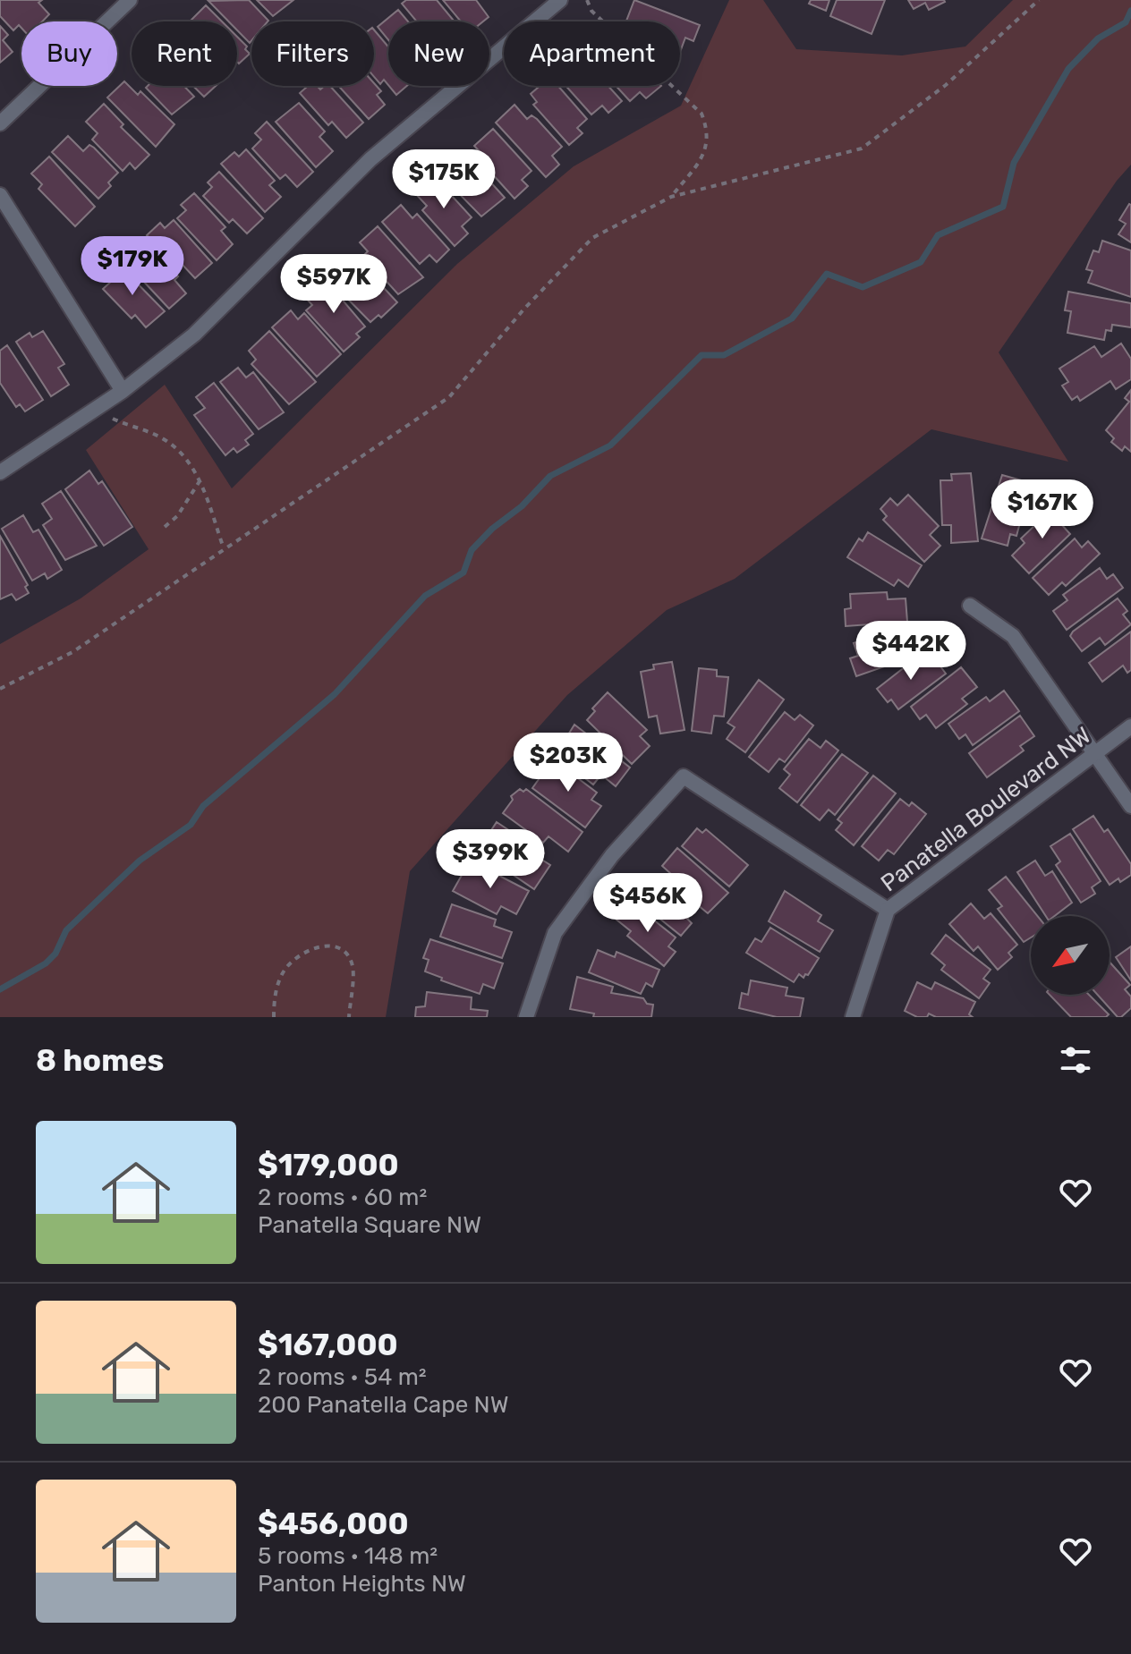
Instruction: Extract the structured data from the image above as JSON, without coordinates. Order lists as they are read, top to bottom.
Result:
{
  "streets": {
    "street": ["Panatella Boulevard NW"]
  },
  "north": "bottom left",
  "page": {
    "chip": [
      "Buy",
      "Rent",
      "Filters",
      "New",
      "Apartment"
    ],
    "price": [
      "$175K",
      "$179K",
      "$597K",
      "$167K",
      "$442K",
      "$203K",
      "$399K",
      "$456K"
    ],
    "heading": "8 homes",
    "list": [
      {
        "name": "$179,000",
        "note": "2 rooms · 60 m² · Panatella Square NW"
      },
      {
        "name": "$167,000",
        "note": "2 rooms · 54 m² · 200 Panatella Cape NW"
      },
      {
        "name": "$456,000",
        "note": "5 rooms · 148 m² · Panton Heights NW"
      }
    ]
  }
}
